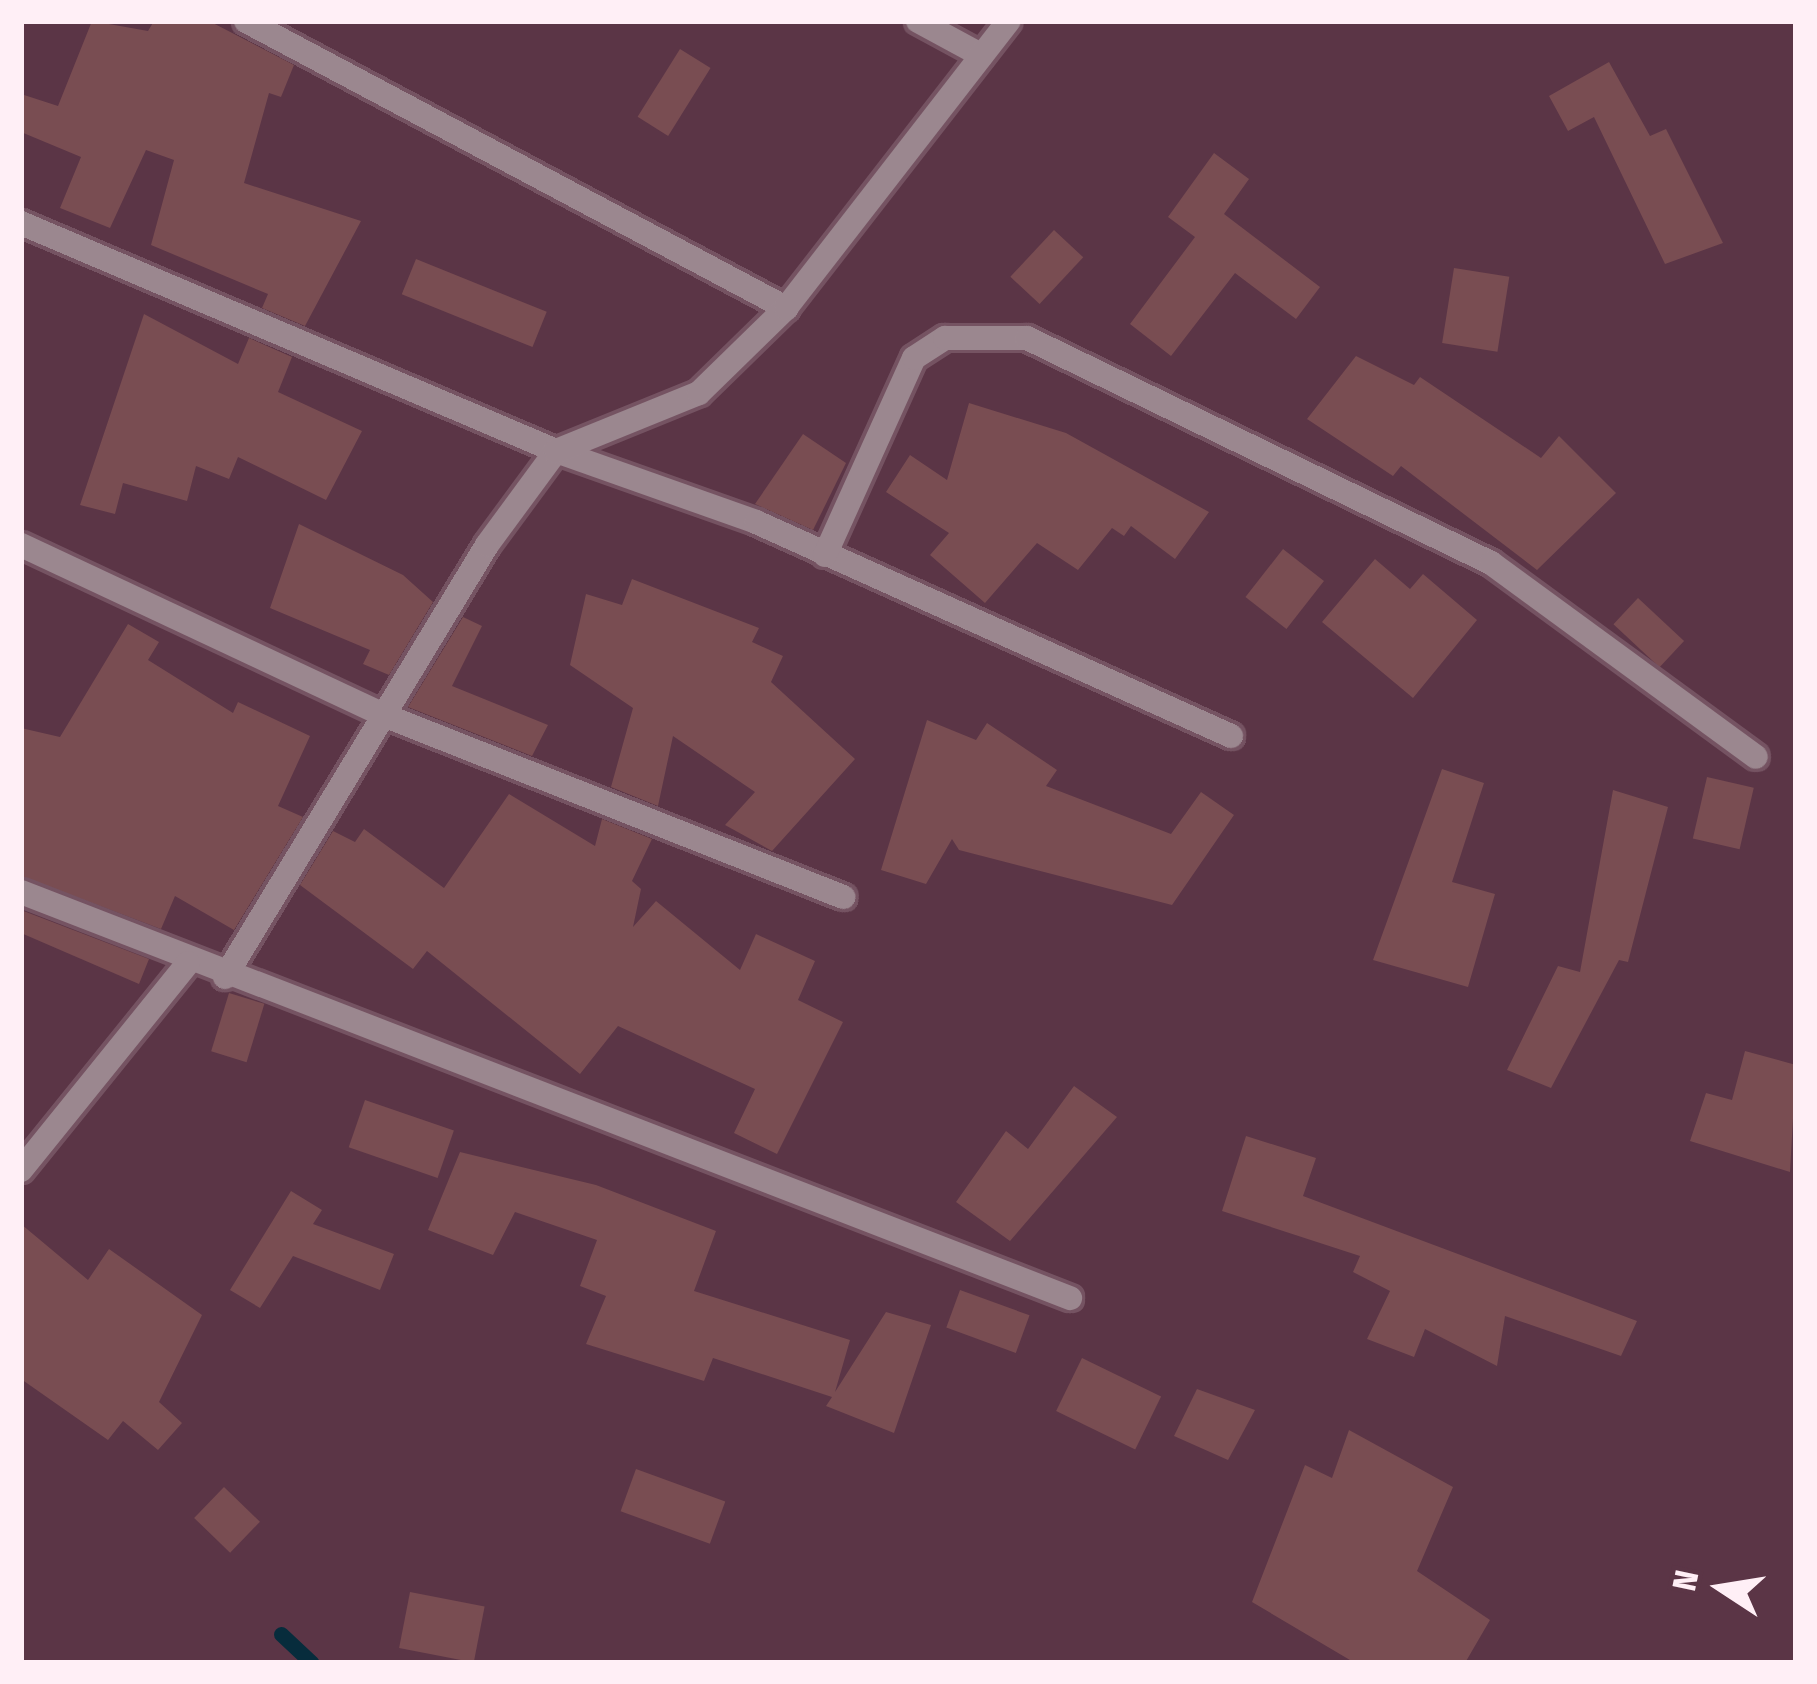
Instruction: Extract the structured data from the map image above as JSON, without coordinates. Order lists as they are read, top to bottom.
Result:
{
  "north": "left"
}
